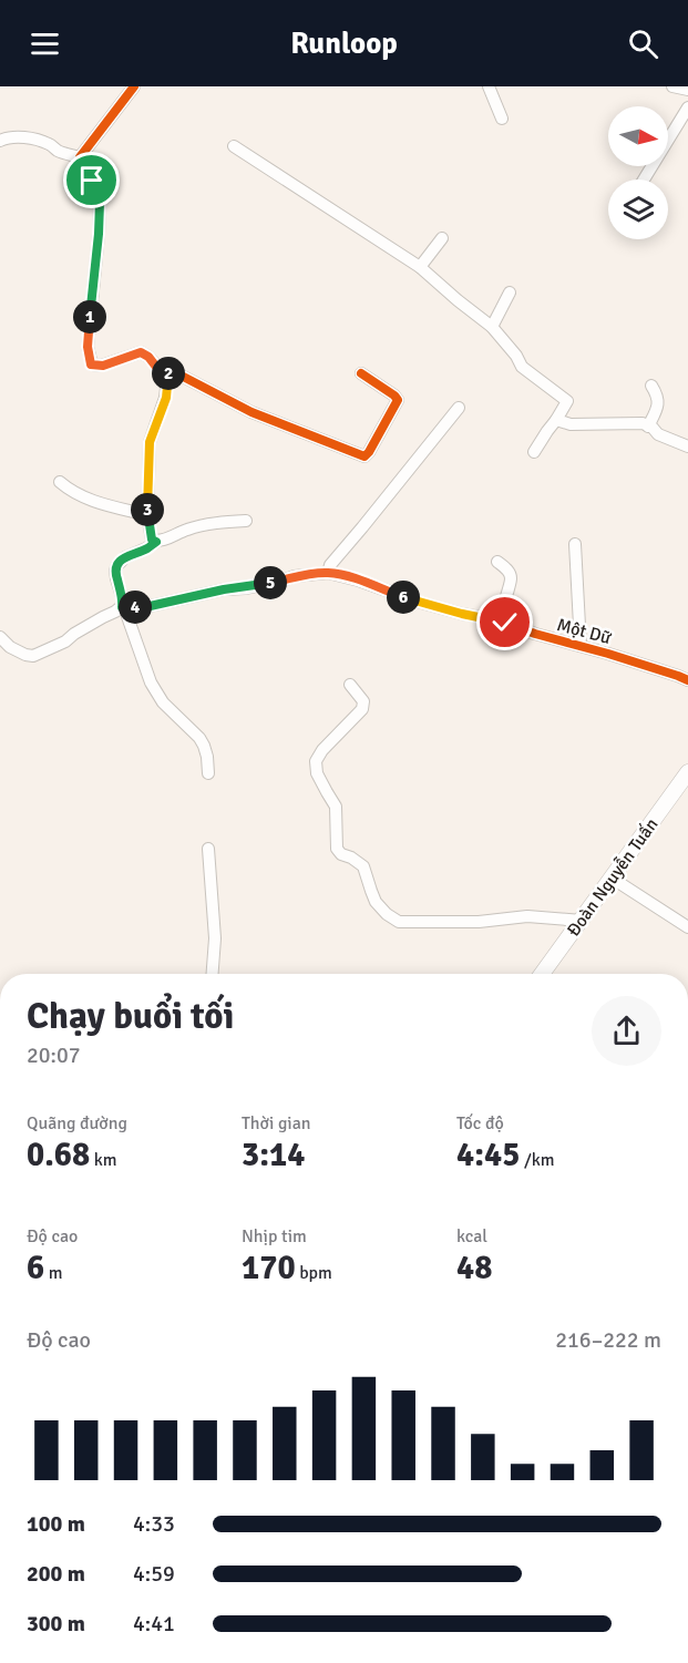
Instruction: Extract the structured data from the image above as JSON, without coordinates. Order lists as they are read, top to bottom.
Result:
{
  "streets": {
    "main road": ["Đoàn Nguyễn Tuấn"],
    "street": ["Một Dữ"]
  },
  "north": "right",
  "page": {
    "header": "Runloop",
    "pins": [
      "1",
      "2",
      "3",
      "5",
      "6",
      "4"
    ],
    "heading": ["Chạy buổi tối", "20:07"],
    "stats": [
      ["Quãng đường", "0.68 km"],
      ["Thời gian", "3:14"],
      ["Tốc độ", "4:45 /km"],
      ["Độ cao", "6 m"],
      ["Nhịp tim", "170 bpm"],
      ["kcal", "48"]
    ],
    "chart": ["Độ cao", "216–222 m"],
    "list": [
      {
        "name": "100 m",
        "note": "4:33"
      },
      {
        "name": "200 m",
        "note": "4:59"
      },
      {
        "name": "300 m",
        "note": "4:41"
      }
    ]
  }
}
